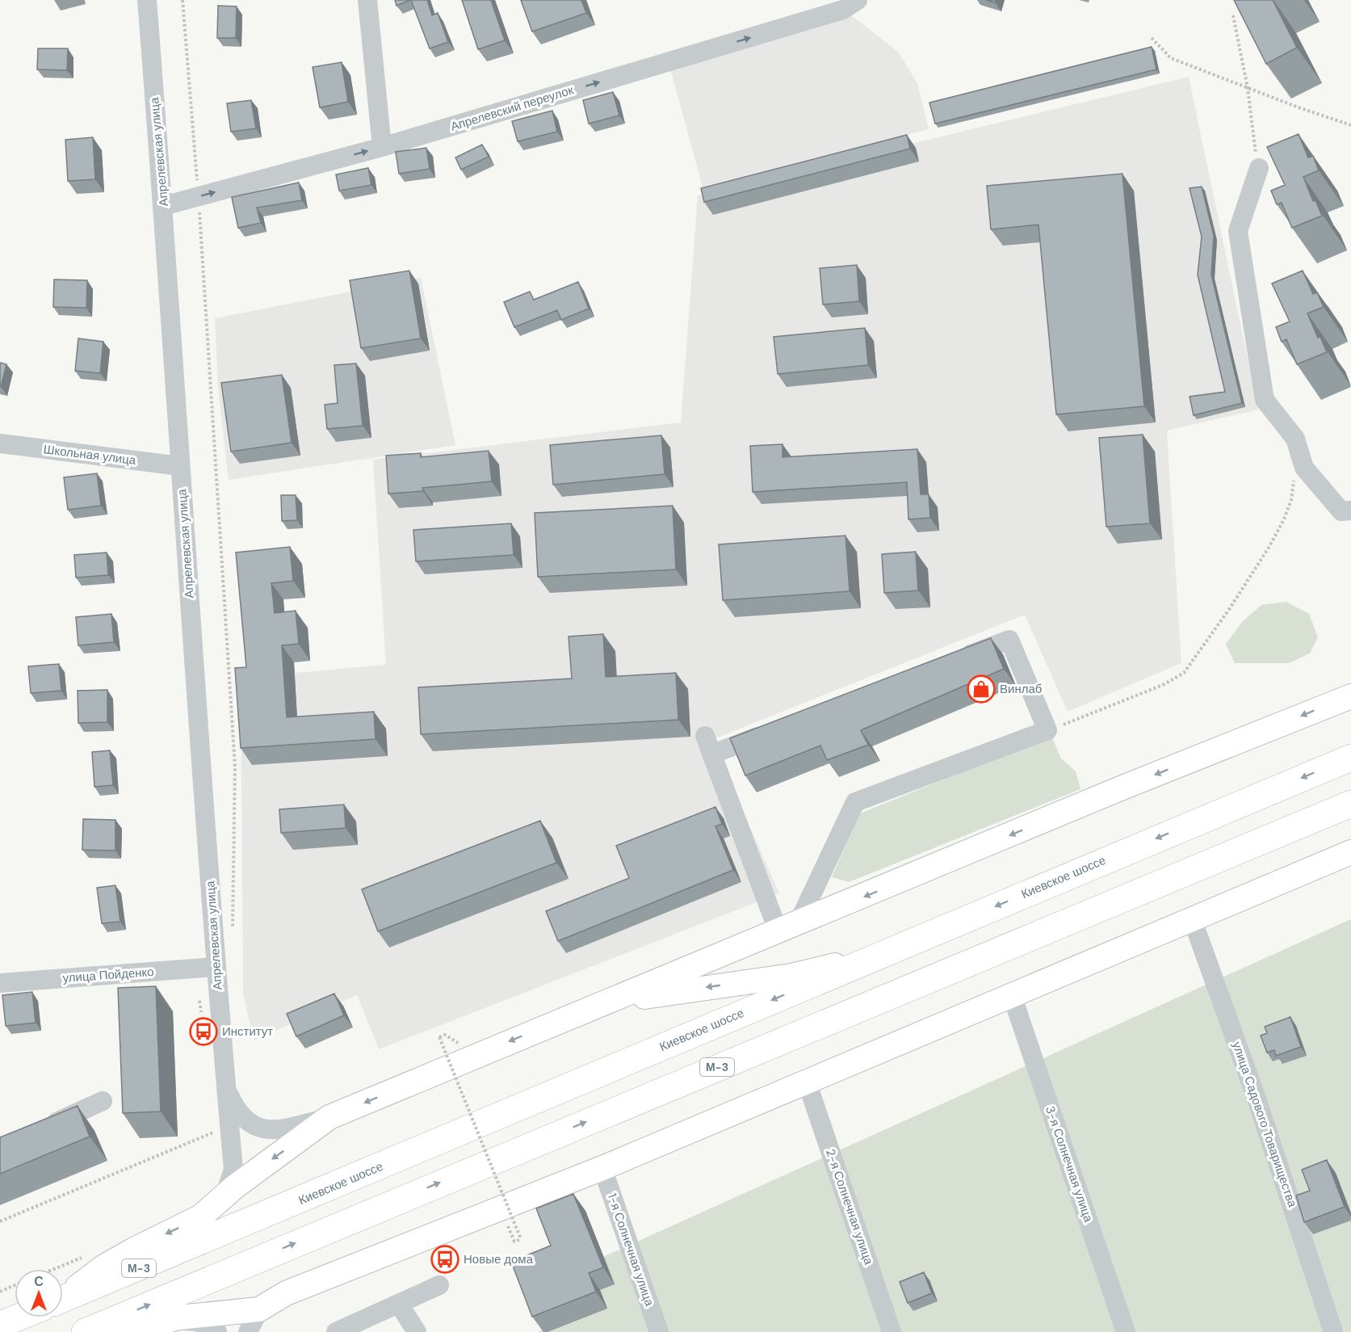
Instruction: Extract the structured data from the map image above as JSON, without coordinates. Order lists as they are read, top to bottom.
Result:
{
  "streets": {
    "highway": ["Киевское шоссе", "М-3"],
    "street": [
      "Апрелевский переулок",
      "Апрелевская улица",
      "Школьная улица",
      "улица Пойденко",
      "улица Садового Товарищества",
      "3-я Солнечная улица",
      "2-я Солнечная улица",
      "1-я Солнечная улица"
    ]
  },
  "crossings": [
    ["Апрелевский переулок", "Апрелевская улица"],
    ["Апрелевская улица", "Школьная улица"],
    ["Апрелевская улица", "улица Пойденко"]
  ],
  "one_way": ["Апрелевский переулок"],
  "places": {
    "shop": ["Винлаб"],
    "bus stop": ["Институт", "Новые дома"]
  },
  "north": "top"
}
